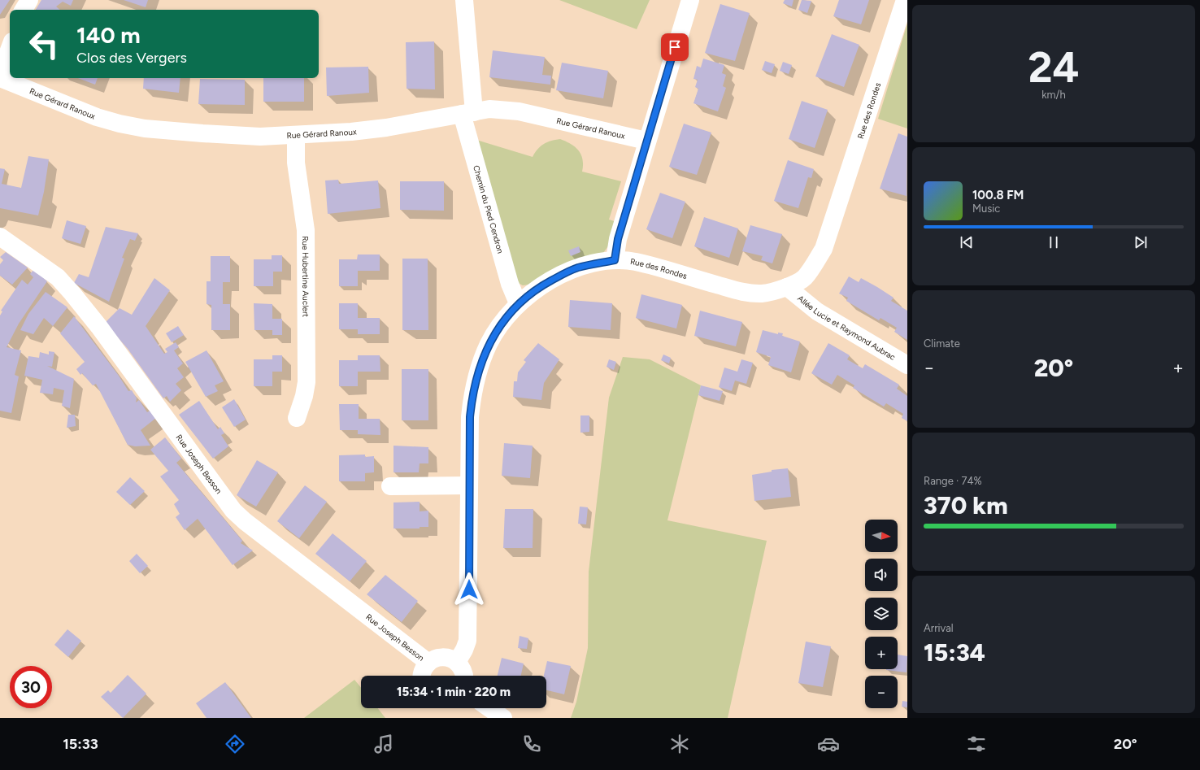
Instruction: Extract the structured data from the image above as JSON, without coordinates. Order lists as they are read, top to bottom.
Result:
{
  "streets": {
    "street": [
      "Rue Gérard Ranoux",
      "Rue des Rondes",
      "Chemin du Pied Cendron",
      "Rue Hubertine Auclert",
      "Allée Lucie et Raymond Aubrac",
      "Rue Joseph Besson"
    ]
  },
  "crossings": [
    ["Rue Gérard Ranoux", "Chemin du Pied Cendron"],
    ["Rue Gérard Ranoux", "Rue Hubertine Auclert"],
    ["Rue des Rondes", "Chemin du Pied Cendron"],
    ["Rue des Rondes", "Allée Lucie et Raymond Aubrac"]
  ],
  "north": "right",
  "page": {
    "tile": [
      ["24", "km/h"],
      "Climate",
      ["Range · 74%", "370 km"],
      ["Arrival", "15:34"]
    ],
    "turn": ["140 m", "Clos des Vergers"],
    "song": ["100.8 FM", "Music"],
    "heat": ["−", "20°", "+"],
    "map_buttons": ["+", "−"],
    "limit": "30",
    "trip": "15:34 · 1 min · 220 m",
    "tabs": ["15:33", "20°"]
  }
}
